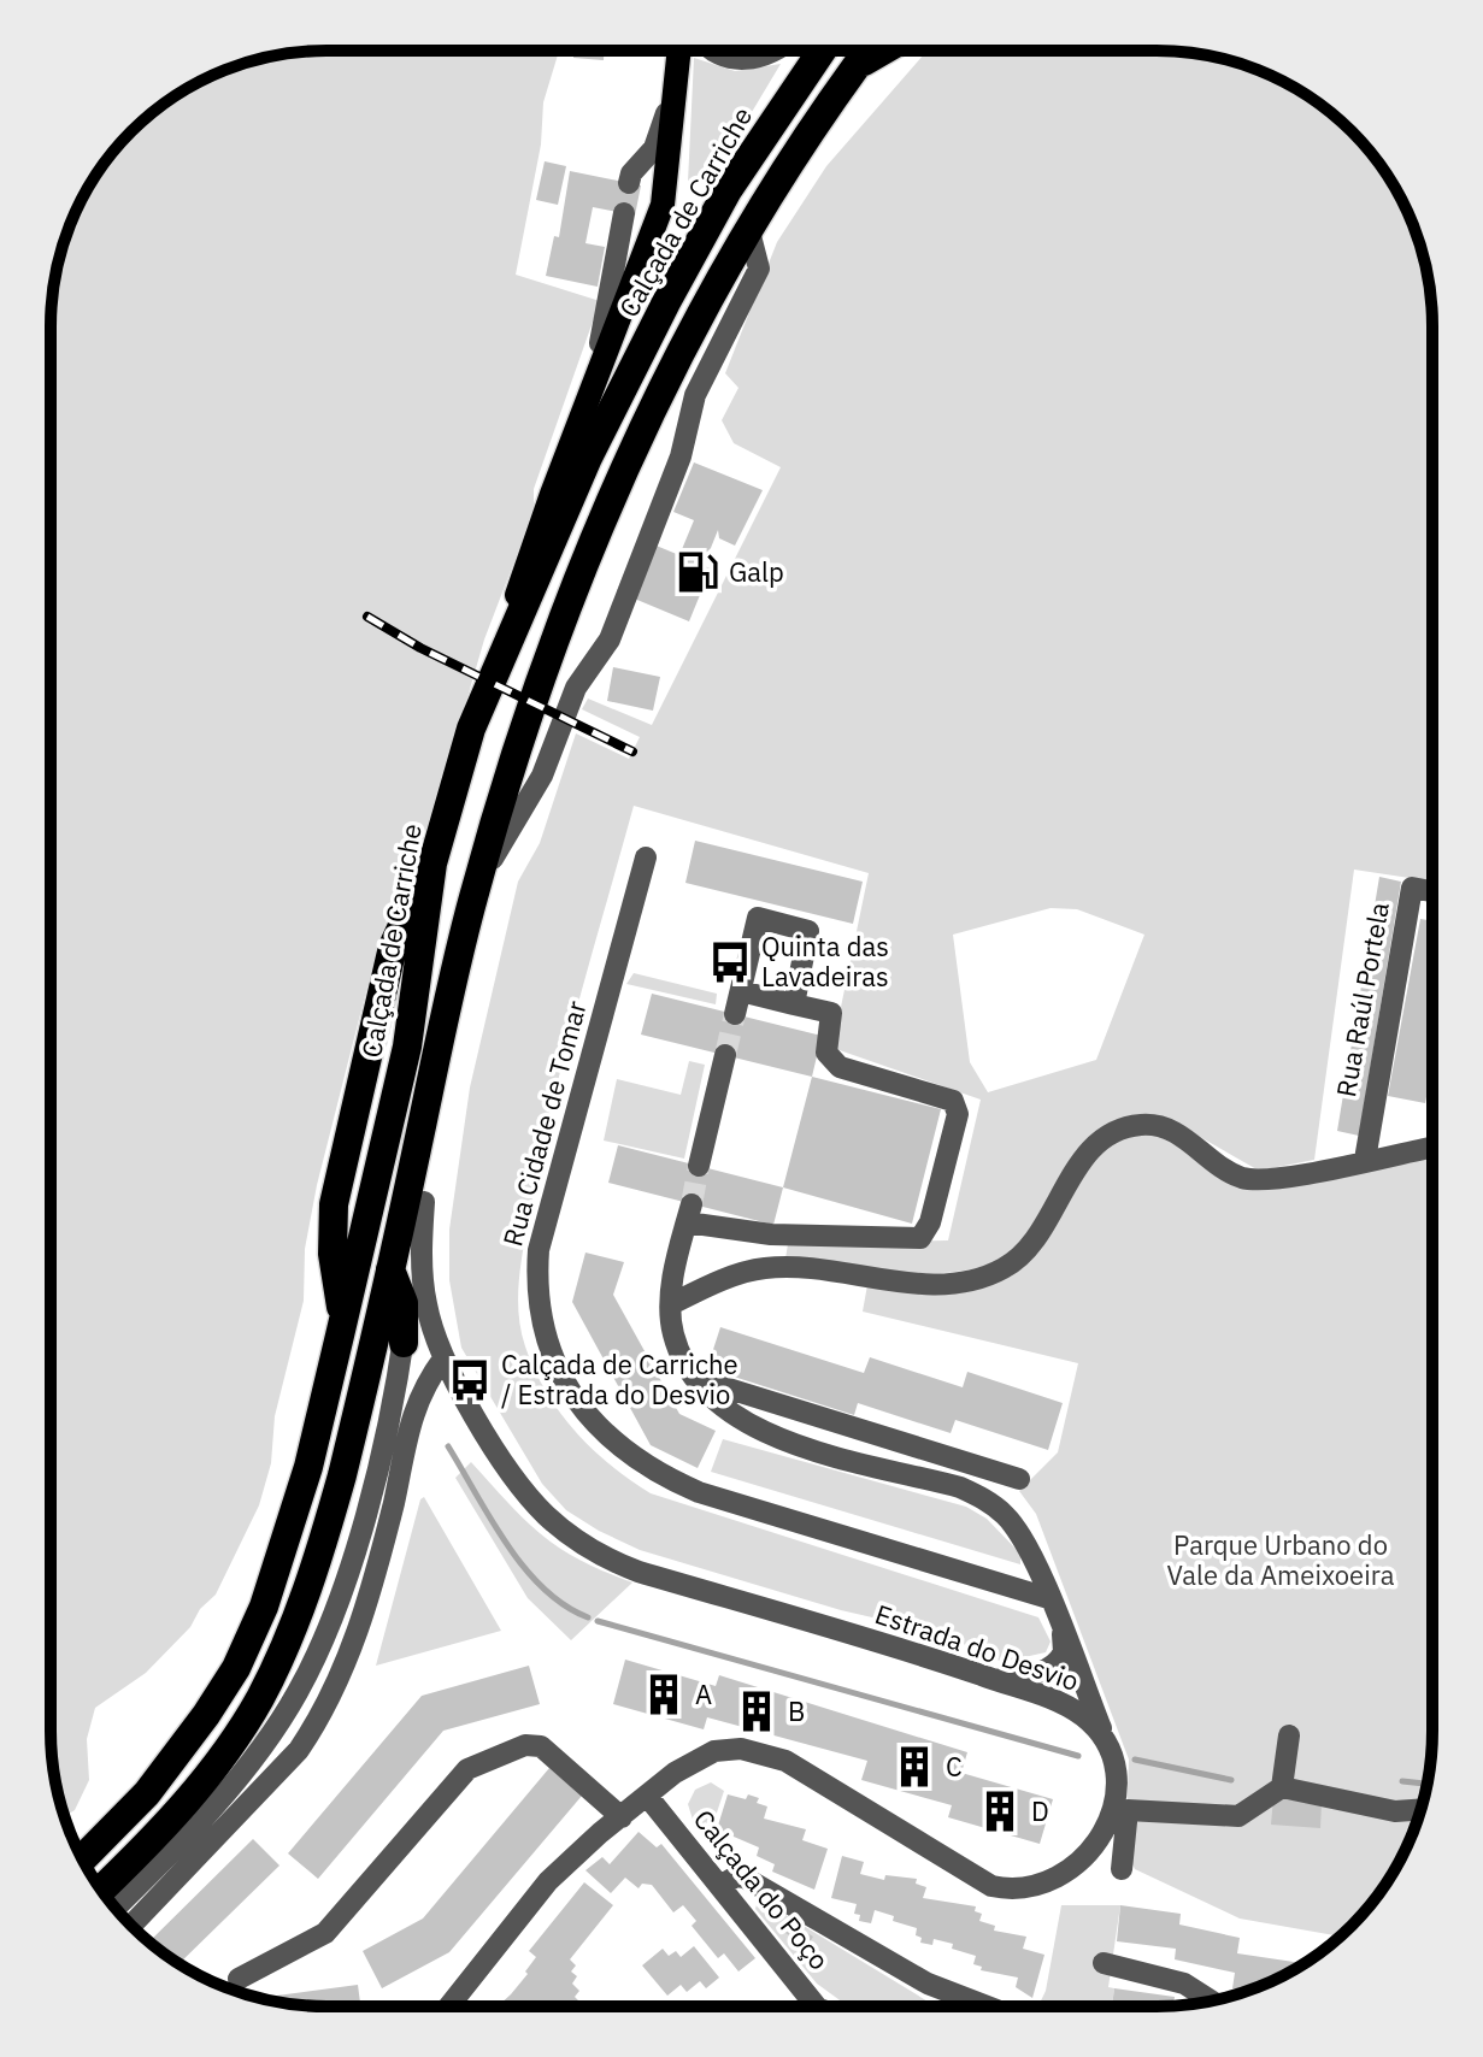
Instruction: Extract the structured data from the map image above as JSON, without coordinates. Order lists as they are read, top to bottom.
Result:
{
  "streets": {
    "highway": ["Calçada de Carriche"],
    "street": [
      "Rua Raúl Portela",
      "Rua Cidade de Tomar",
      "Estrada do Desvio",
      "Calçada do Poço"
    ]
  },
  "parks": ["Parque Urbano do Vale da Ameixoeira"],
  "places": {
    "fuel station": ["Galp"],
    "bus stop": ["Quinta das Lavadeiras", "Calçada de Carriche / Estrada do Desvio"],
    "building": [
      "A",
      "B",
      "C",
      "D"
    ]
  }
}
